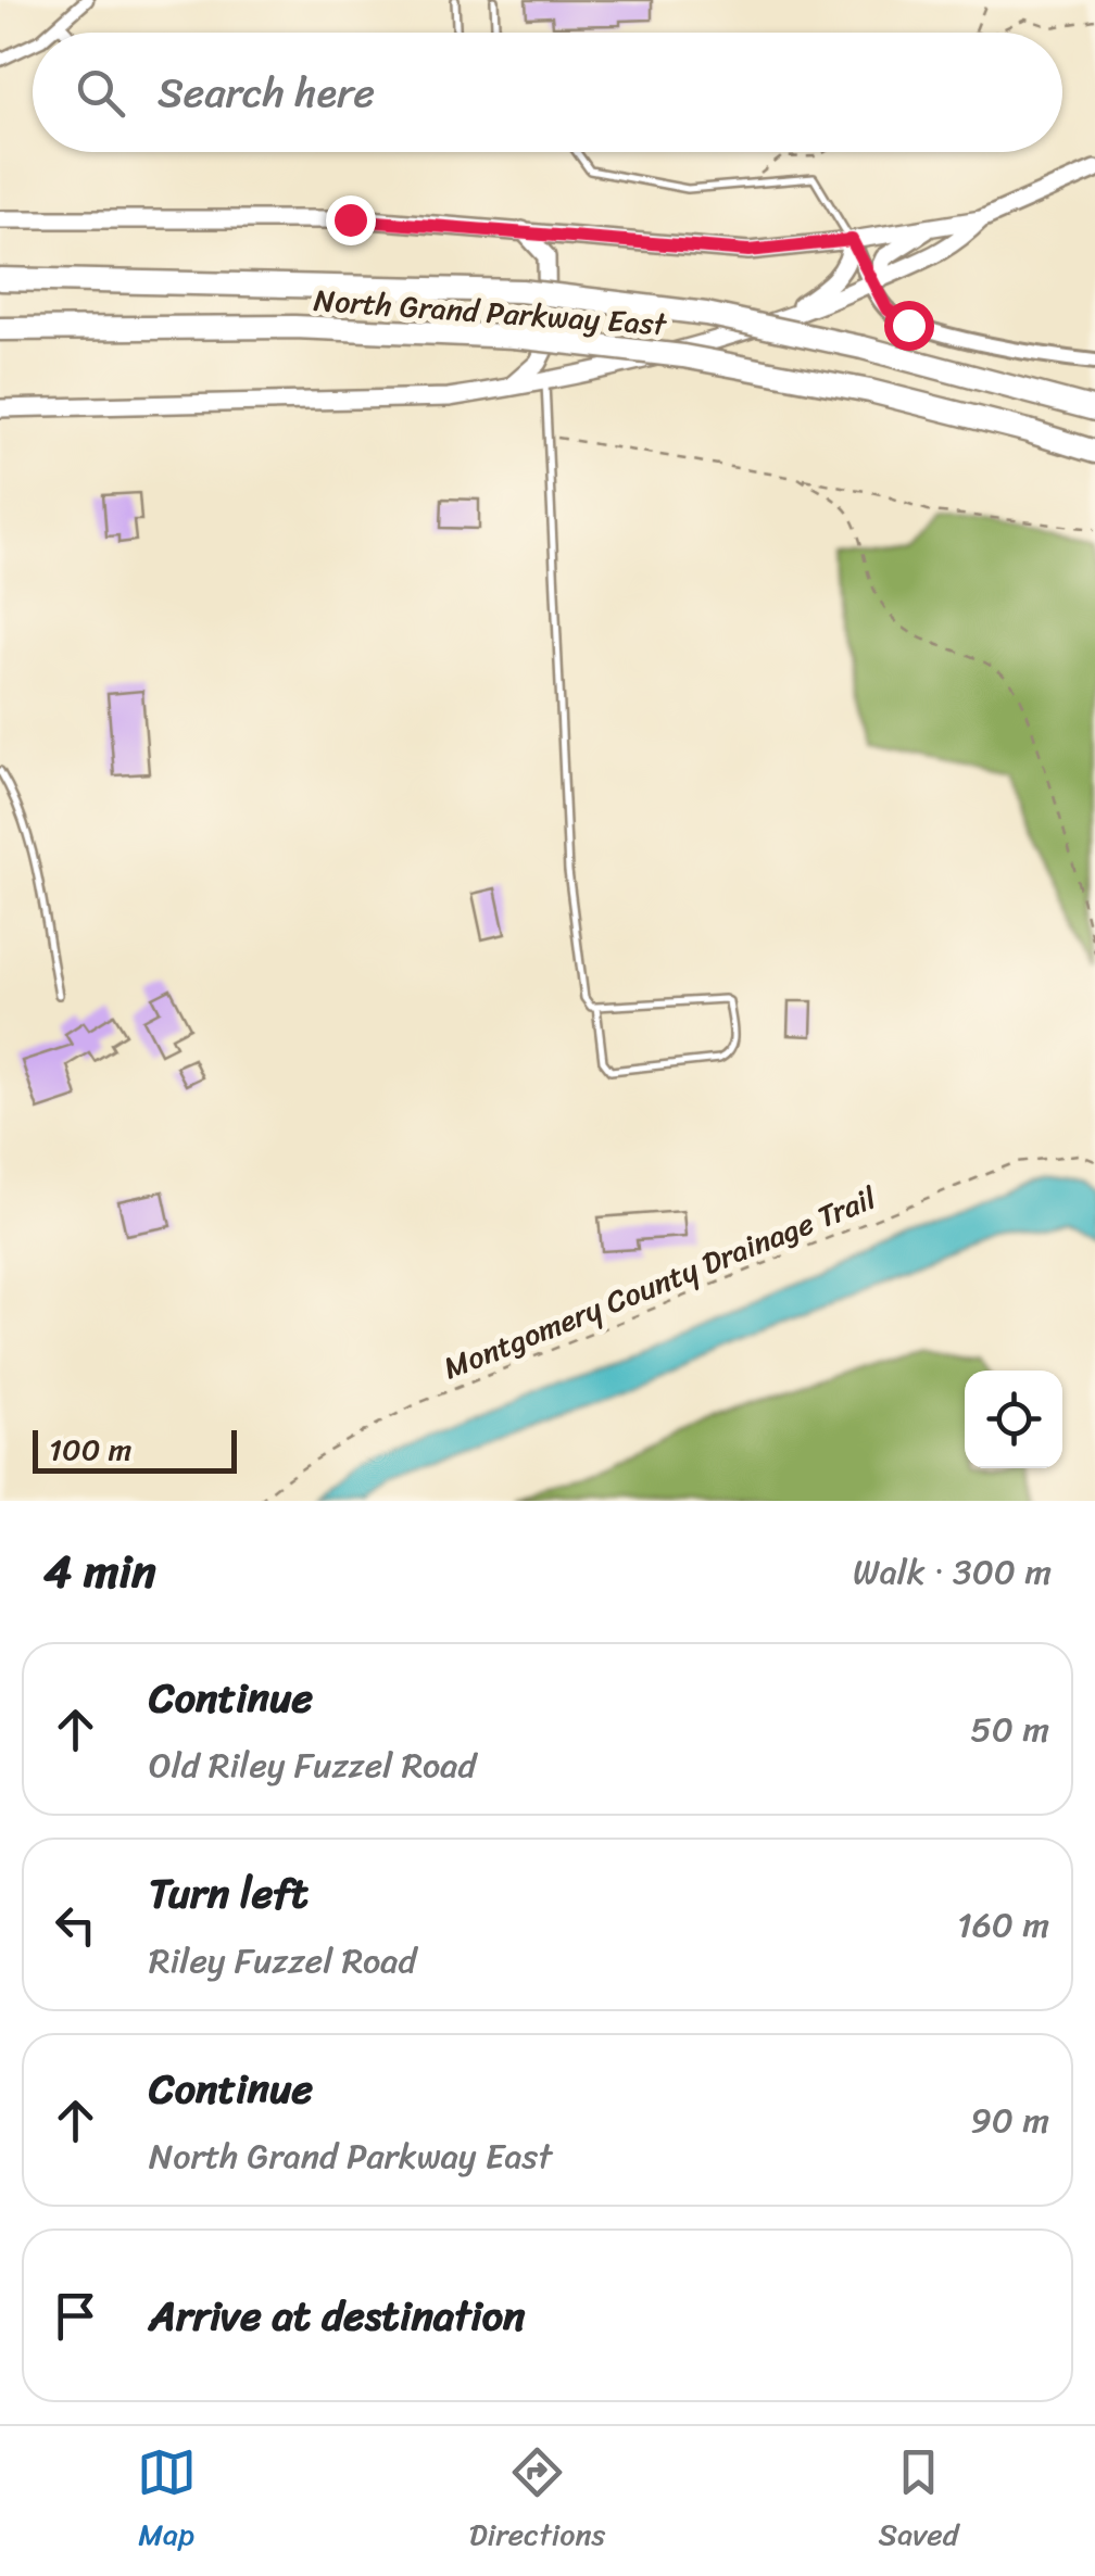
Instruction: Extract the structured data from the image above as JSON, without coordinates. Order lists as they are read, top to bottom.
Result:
{
  "streets": {
    "highway": ["North Grand Parkway East"],
    "path": ["Montgomery County Drainage Trail"]
  },
  "scale_bar": "100 m",
  "page": {
    "search": "Search here",
    "scale": "100 m",
    "heading": ["4 min", "Walk · 300 m"],
    "list": [
      ["Continue", "Old Riley Fuzzel Road", "50 m"],
      ["Turn left", "Riley Fuzzel Road", "160 m"],
      ["Continue", "North Grand Parkway East", "90 m"],
      "Arrive at destination"
    ],
    "nav": ["Map", "Directions", "Saved"]
  }
}
